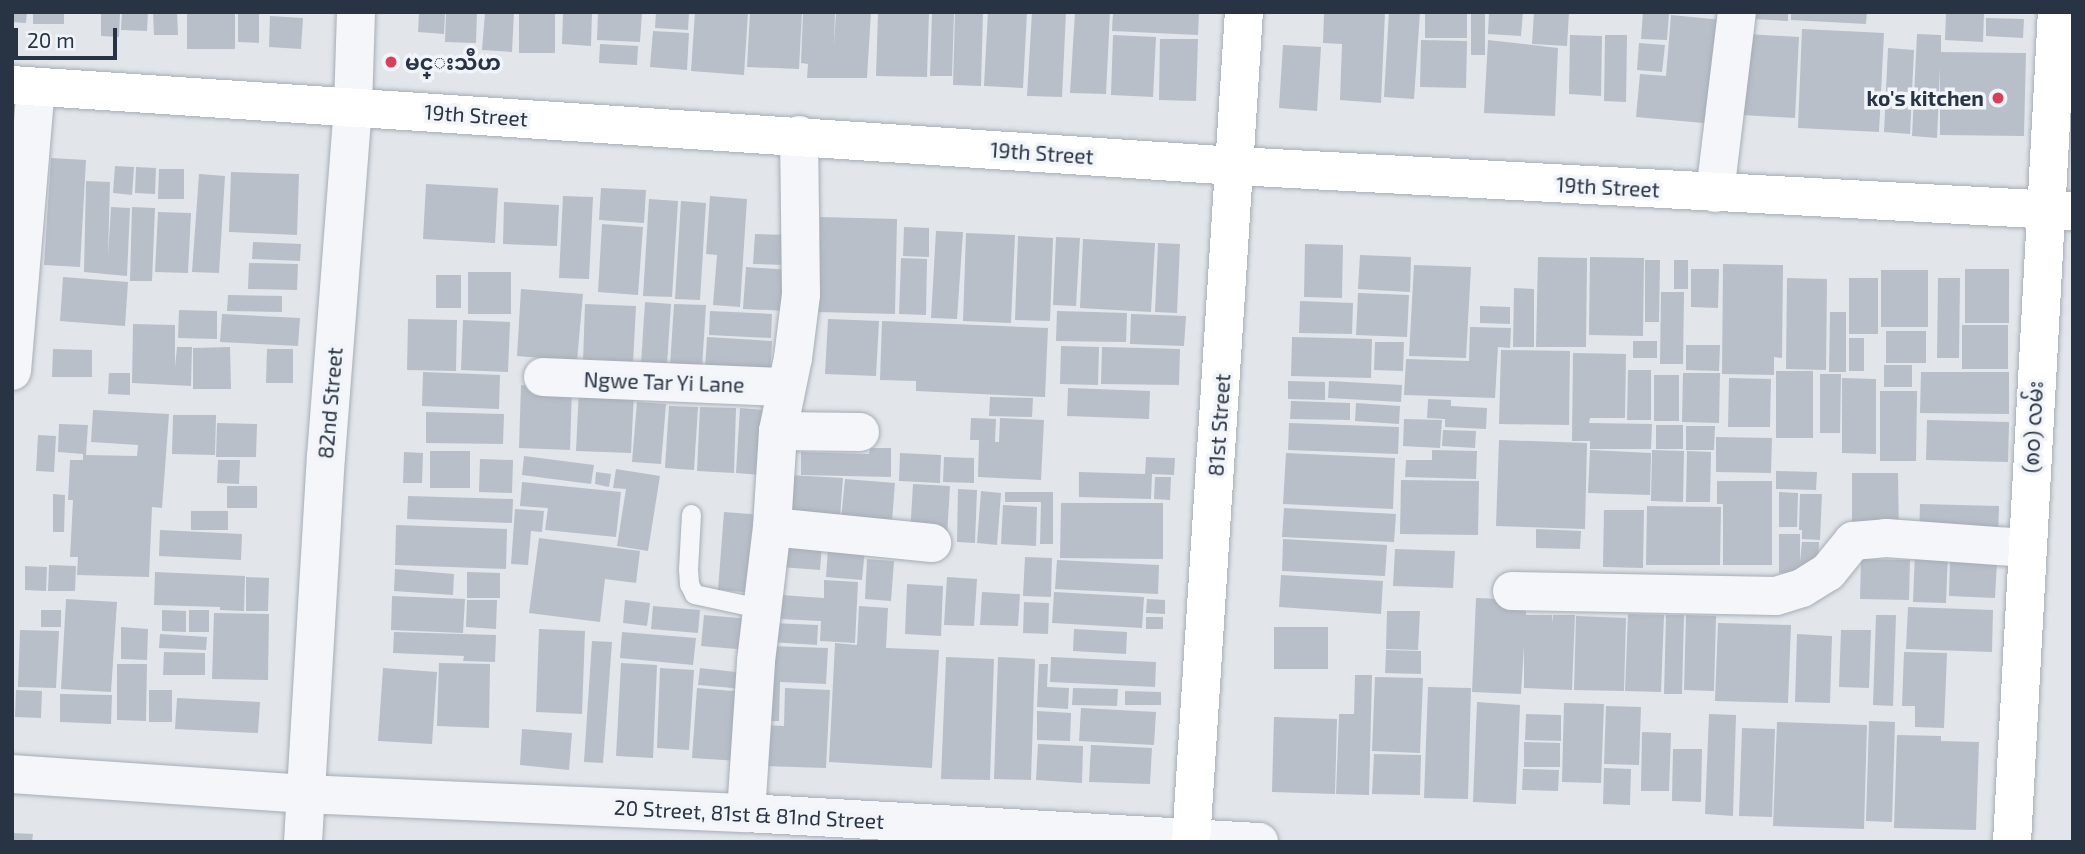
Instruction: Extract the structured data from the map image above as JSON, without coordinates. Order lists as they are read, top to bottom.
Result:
{
  "streets": {
    "street": [
      "19th Street",
      "Ngwe Tar Yi Lane",
      "82nd Street",
      "81st Street",
      "(၈၀) လမ်း",
      "20 Street, 81st & 81nd Street"
    ]
  },
  "crossings": [
    ["19th Street", "82nd Street"],
    ["19th Street", "81st Street"],
    ["19th Street", "(၈၀) လမ်း"],
    ["82nd Street", "20 Street, 81st & 81nd Street"],
    ["81st Street", "20 Street, 81st & 81nd Street"]
  ],
  "places": ["မင္းသီဟ", "ko's kitchen"],
  "scale_bar": "20 m"
}
